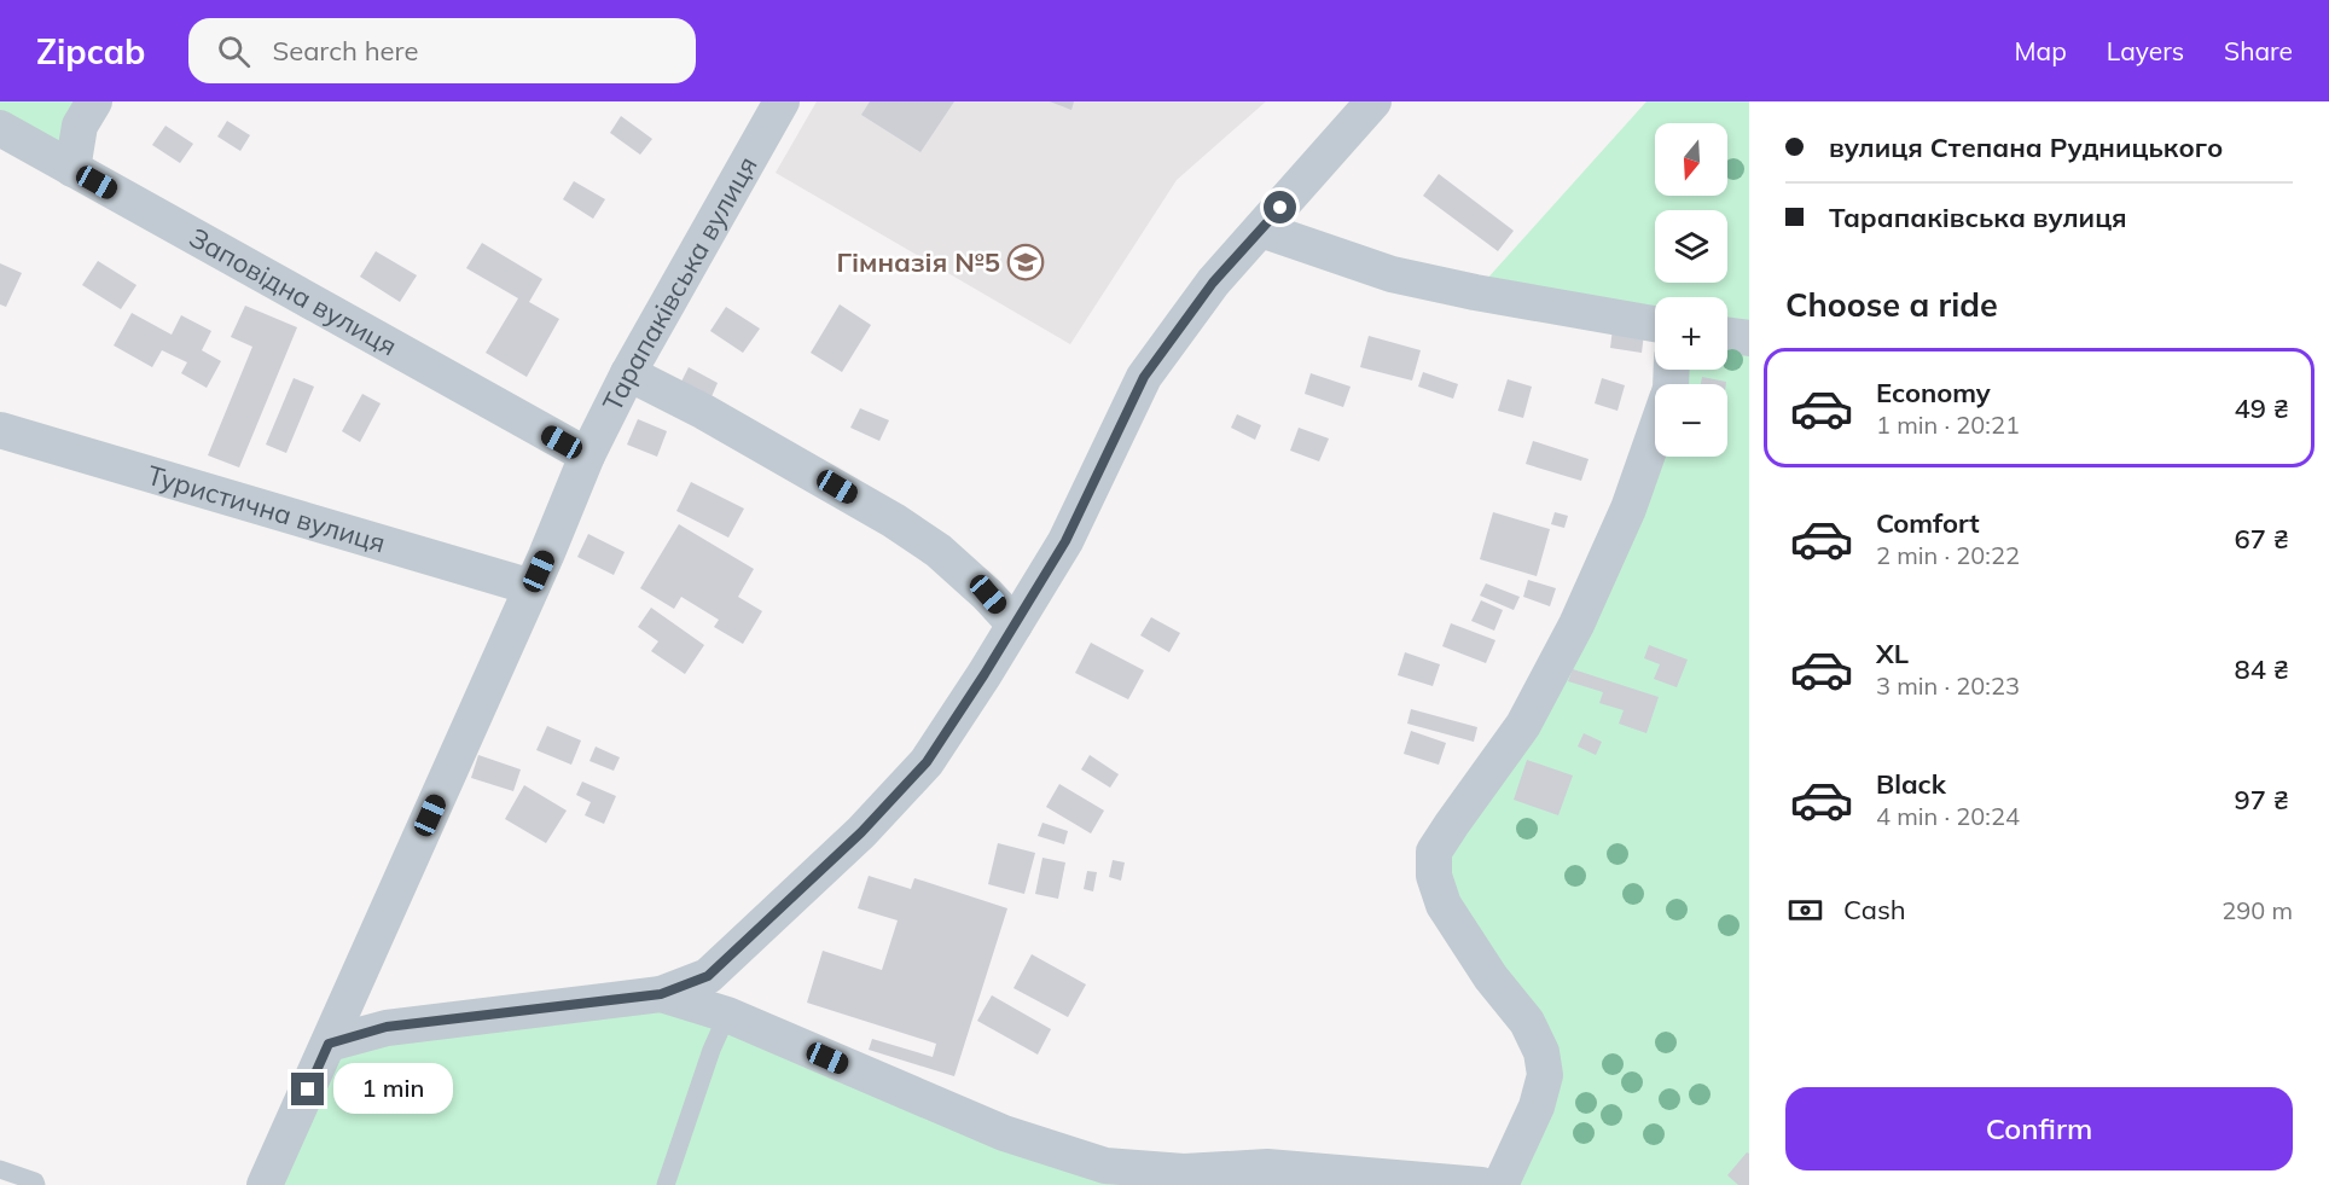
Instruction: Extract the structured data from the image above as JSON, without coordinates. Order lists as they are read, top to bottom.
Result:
{
  "streets": {
    "street": ["Тарапаківська вулиця", "Заповідна вулиця", "Туристична вулиця"]
  },
  "crossings": [
    ["Тарапаківська вулиця", "Заповідна вулиця"],
    ["Тарапаківська вулиця", "Туристична вулиця"]
  ],
  "places": {
    "school or university": ["Гімназія №5"]
  },
  "north": "bottom",
  "page": {
    "header": "Zipcab",
    "search": "Search here",
    "nav": ["Map", "Layers", "Share"],
    "banner": ["вулиця Степана Рудницького", "Тарапаківська вулиця"],
    "map_buttons": ["+", "−"],
    "heading": "Choose a ride",
    "list": [
      {
        "name": "Economy",
        "note": "1 min · 20:21",
        "value": "49 ₴"
      },
      {
        "name": "Comfort",
        "note": "2 min · 20:22",
        "value": "67 ₴"
      },
      {
        "name": "XL",
        "note": "3 min · 20:23",
        "value": "84 ₴"
      },
      {
        "name": "Black",
        "note": "4 min · 20:24",
        "value": "97 ₴"
      }
    ],
    "pay": ["Cash", "290 m"],
    "bubble": "1 min",
    "buttons": "Confirm"
  }
}
